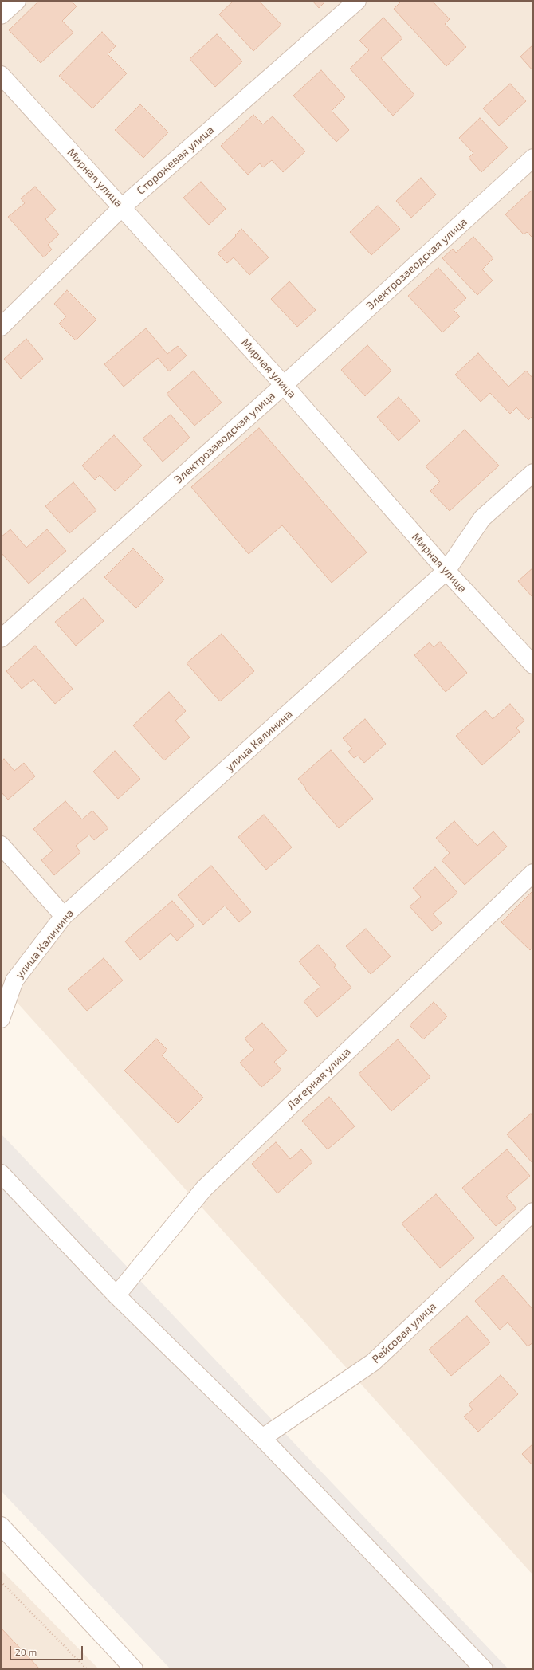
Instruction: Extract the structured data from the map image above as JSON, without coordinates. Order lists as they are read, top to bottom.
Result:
{
  "streets": {
    "street": [
      "Сторожевая улица",
      "Мирная улица",
      "Электрозаводская улица",
      "улица Калинина",
      "Лагерная улица",
      "Рейсовая улица"
    ]
  },
  "crossings": [
    ["Сторожевая улица", "Мирная улица"],
    ["Мирная улица", "Электрозаводская улица"],
    ["Мирная улица", "улица Калинина"]
  ],
  "scale_bar": "20 m"
}
